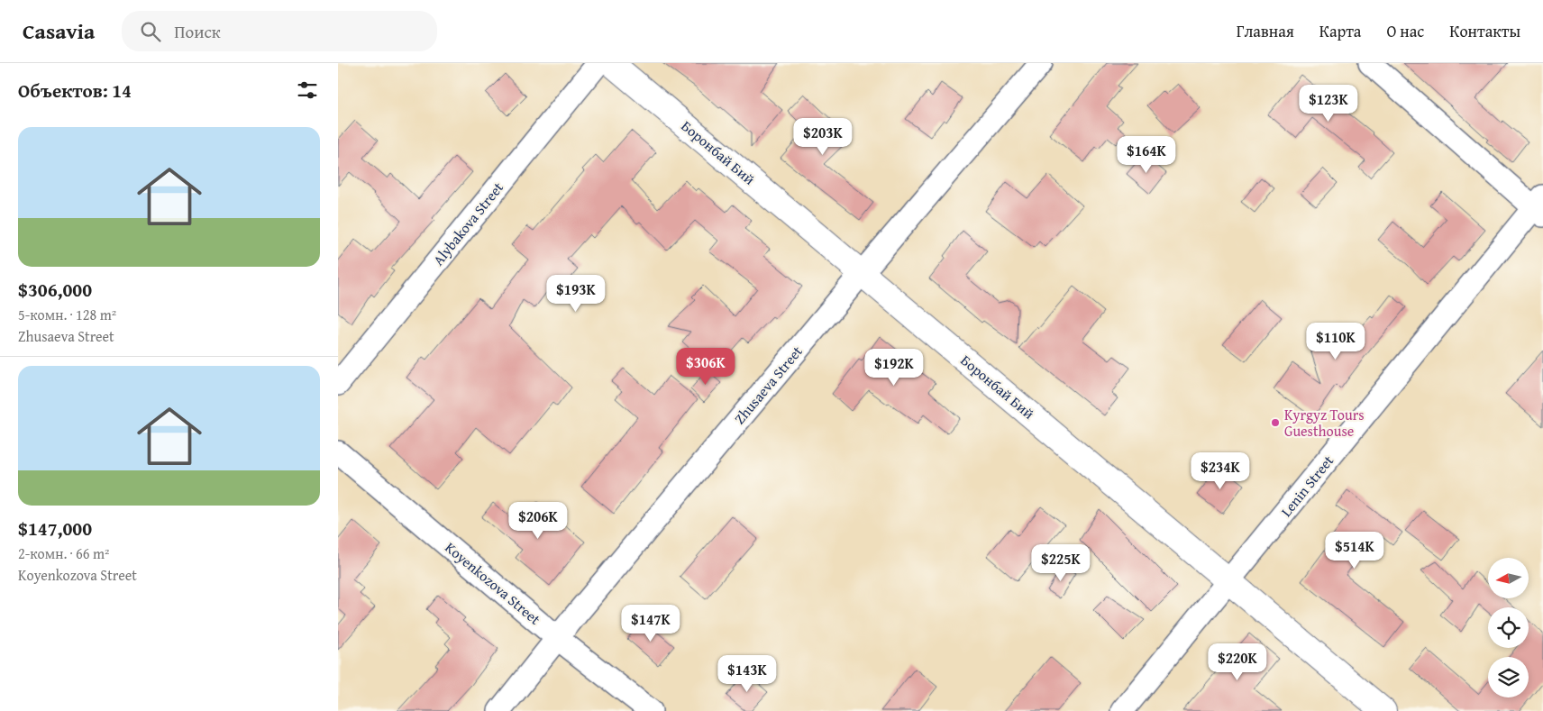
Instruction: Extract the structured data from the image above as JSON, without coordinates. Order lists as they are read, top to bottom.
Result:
{
  "streets": {
    "street": [
      "Боронбай Бий",
      "Alybakova Street",
      "Zhusaeva Street",
      "Lenin Street",
      "Koyenkozova Street"
    ]
  },
  "crossings": [
    ["Боронбай Бий", "Zhusaeva Street"],
    ["Боронбай Бий", "Lenin Street"],
    ["Zhusaeva Street", "Koyenkozova Street"]
  ],
  "places": ["Kyrgyz Tours Guesthouse"],
  "north": "left",
  "page": {
    "header": "Casavia",
    "search": "Поиск",
    "nav": [
      "Главная",
      "Карта",
      "О нас",
      "Контакты"
    ],
    "heading": "Объектов: 14",
    "price": [
      "$123K",
      "$203K",
      "$164K",
      "$193K",
      "$110K",
      "$306K",
      "$192K",
      "$234K",
      "$206K",
      "$514K",
      "$225K",
      "$147K",
      "$220K",
      "$143K"
    ],
    "list": [
      {
        "name": "$306,000",
        "note": "5-комн. · 128 m² · Zhusaeva Street"
      },
      {
        "name": "$147,000",
        "note": "2-комн. · 66 m² · Koyenkozova Street"
      }
    ]
  }
}
